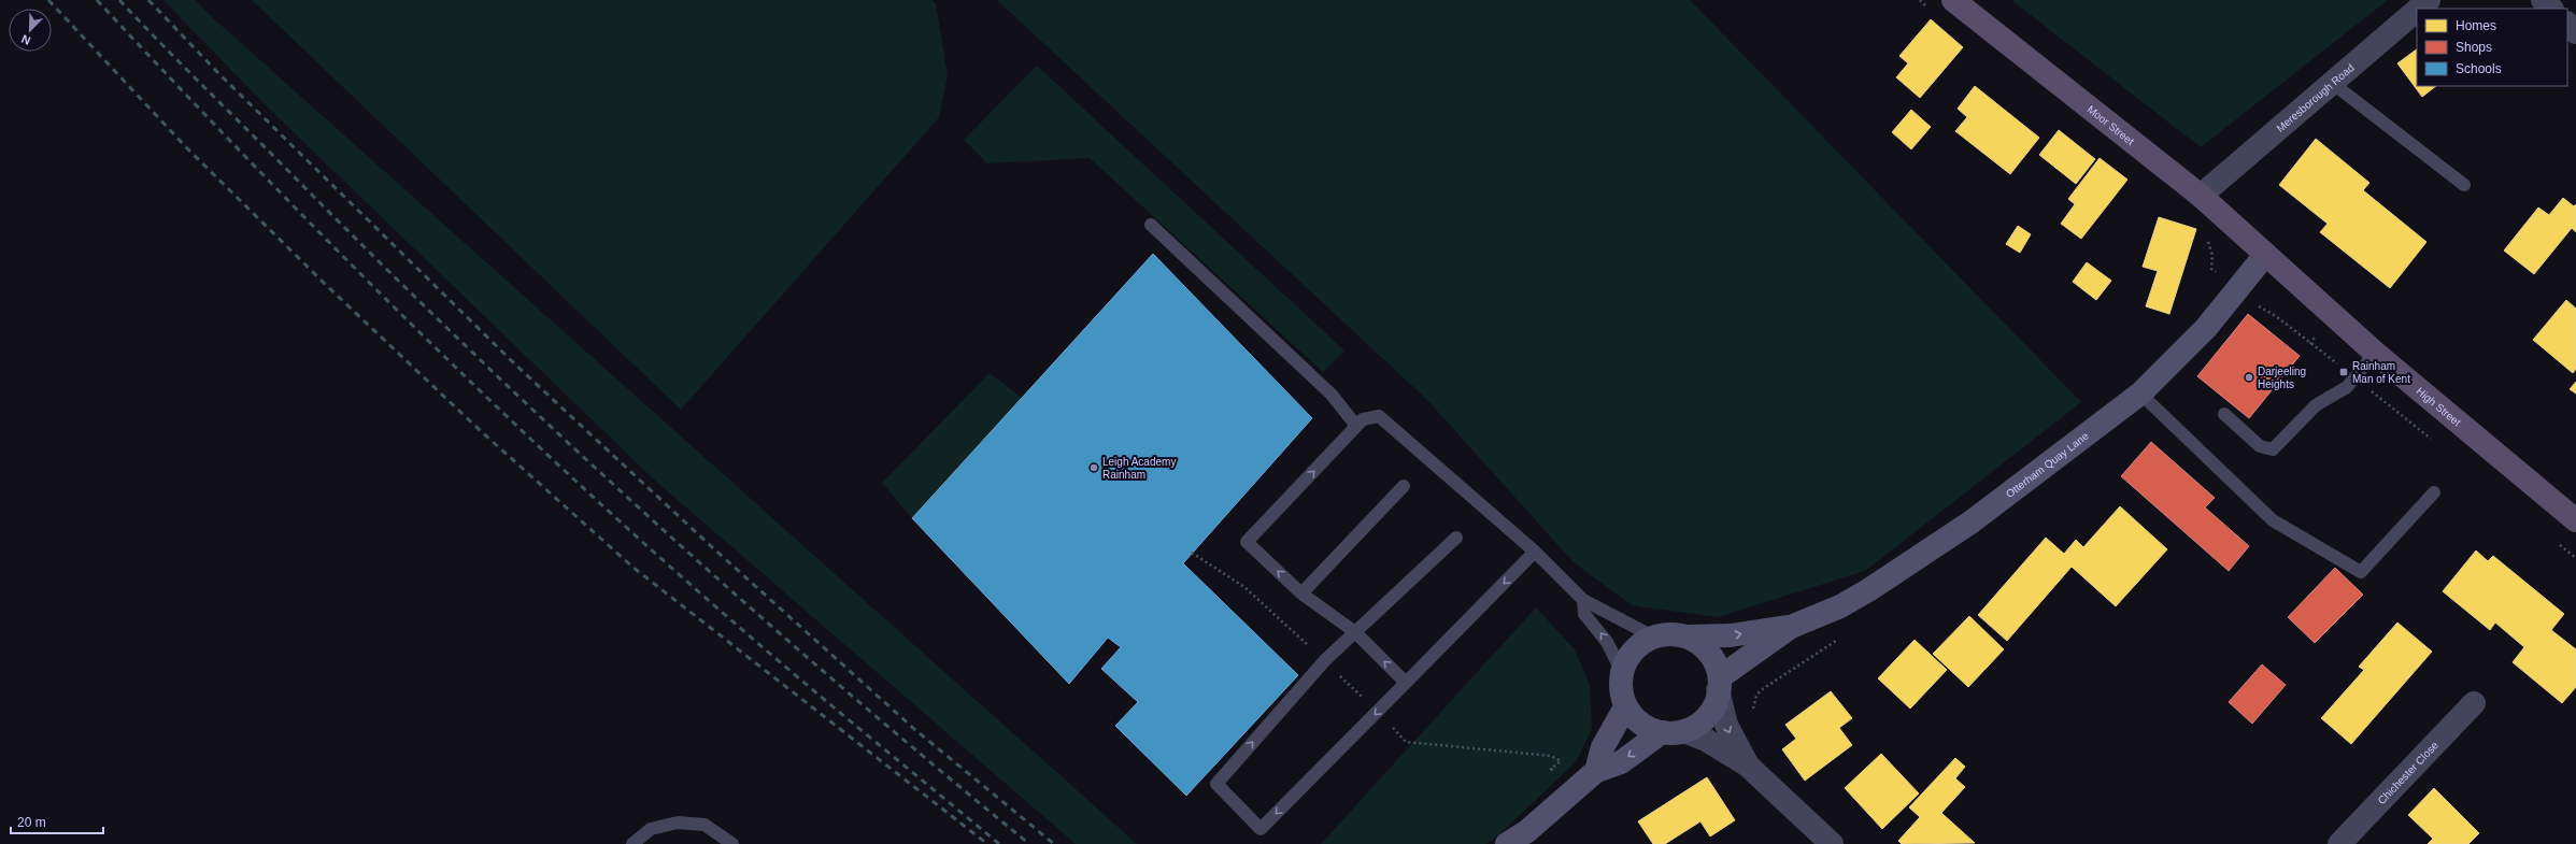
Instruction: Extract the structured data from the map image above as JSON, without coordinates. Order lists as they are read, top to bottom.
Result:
{
  "streets": {
    "main road": ["Moor Street", "High Street"],
    "street": ["Meresborough Road", "Otterham Quay Lane", "Chichester Close"]
  },
  "crossings": [
    ["Meresborough Road", "Moor Street"],
    ["Moor Street", "High Street"],
    ["Moor Street", "Otterham Quay Lane"],
    ["High Street", "Otterham Quay Lane"]
  ],
  "places": {
    "transit": ["Rainham Man of Kent"],
    "other": ["Darjeeling Heights", "Leigh Academy Rainham"]
  },
  "legend": ["Homes", "Shops", "Schools"],
  "scale_bar": "20 m",
  "north": "bottom left"
}
